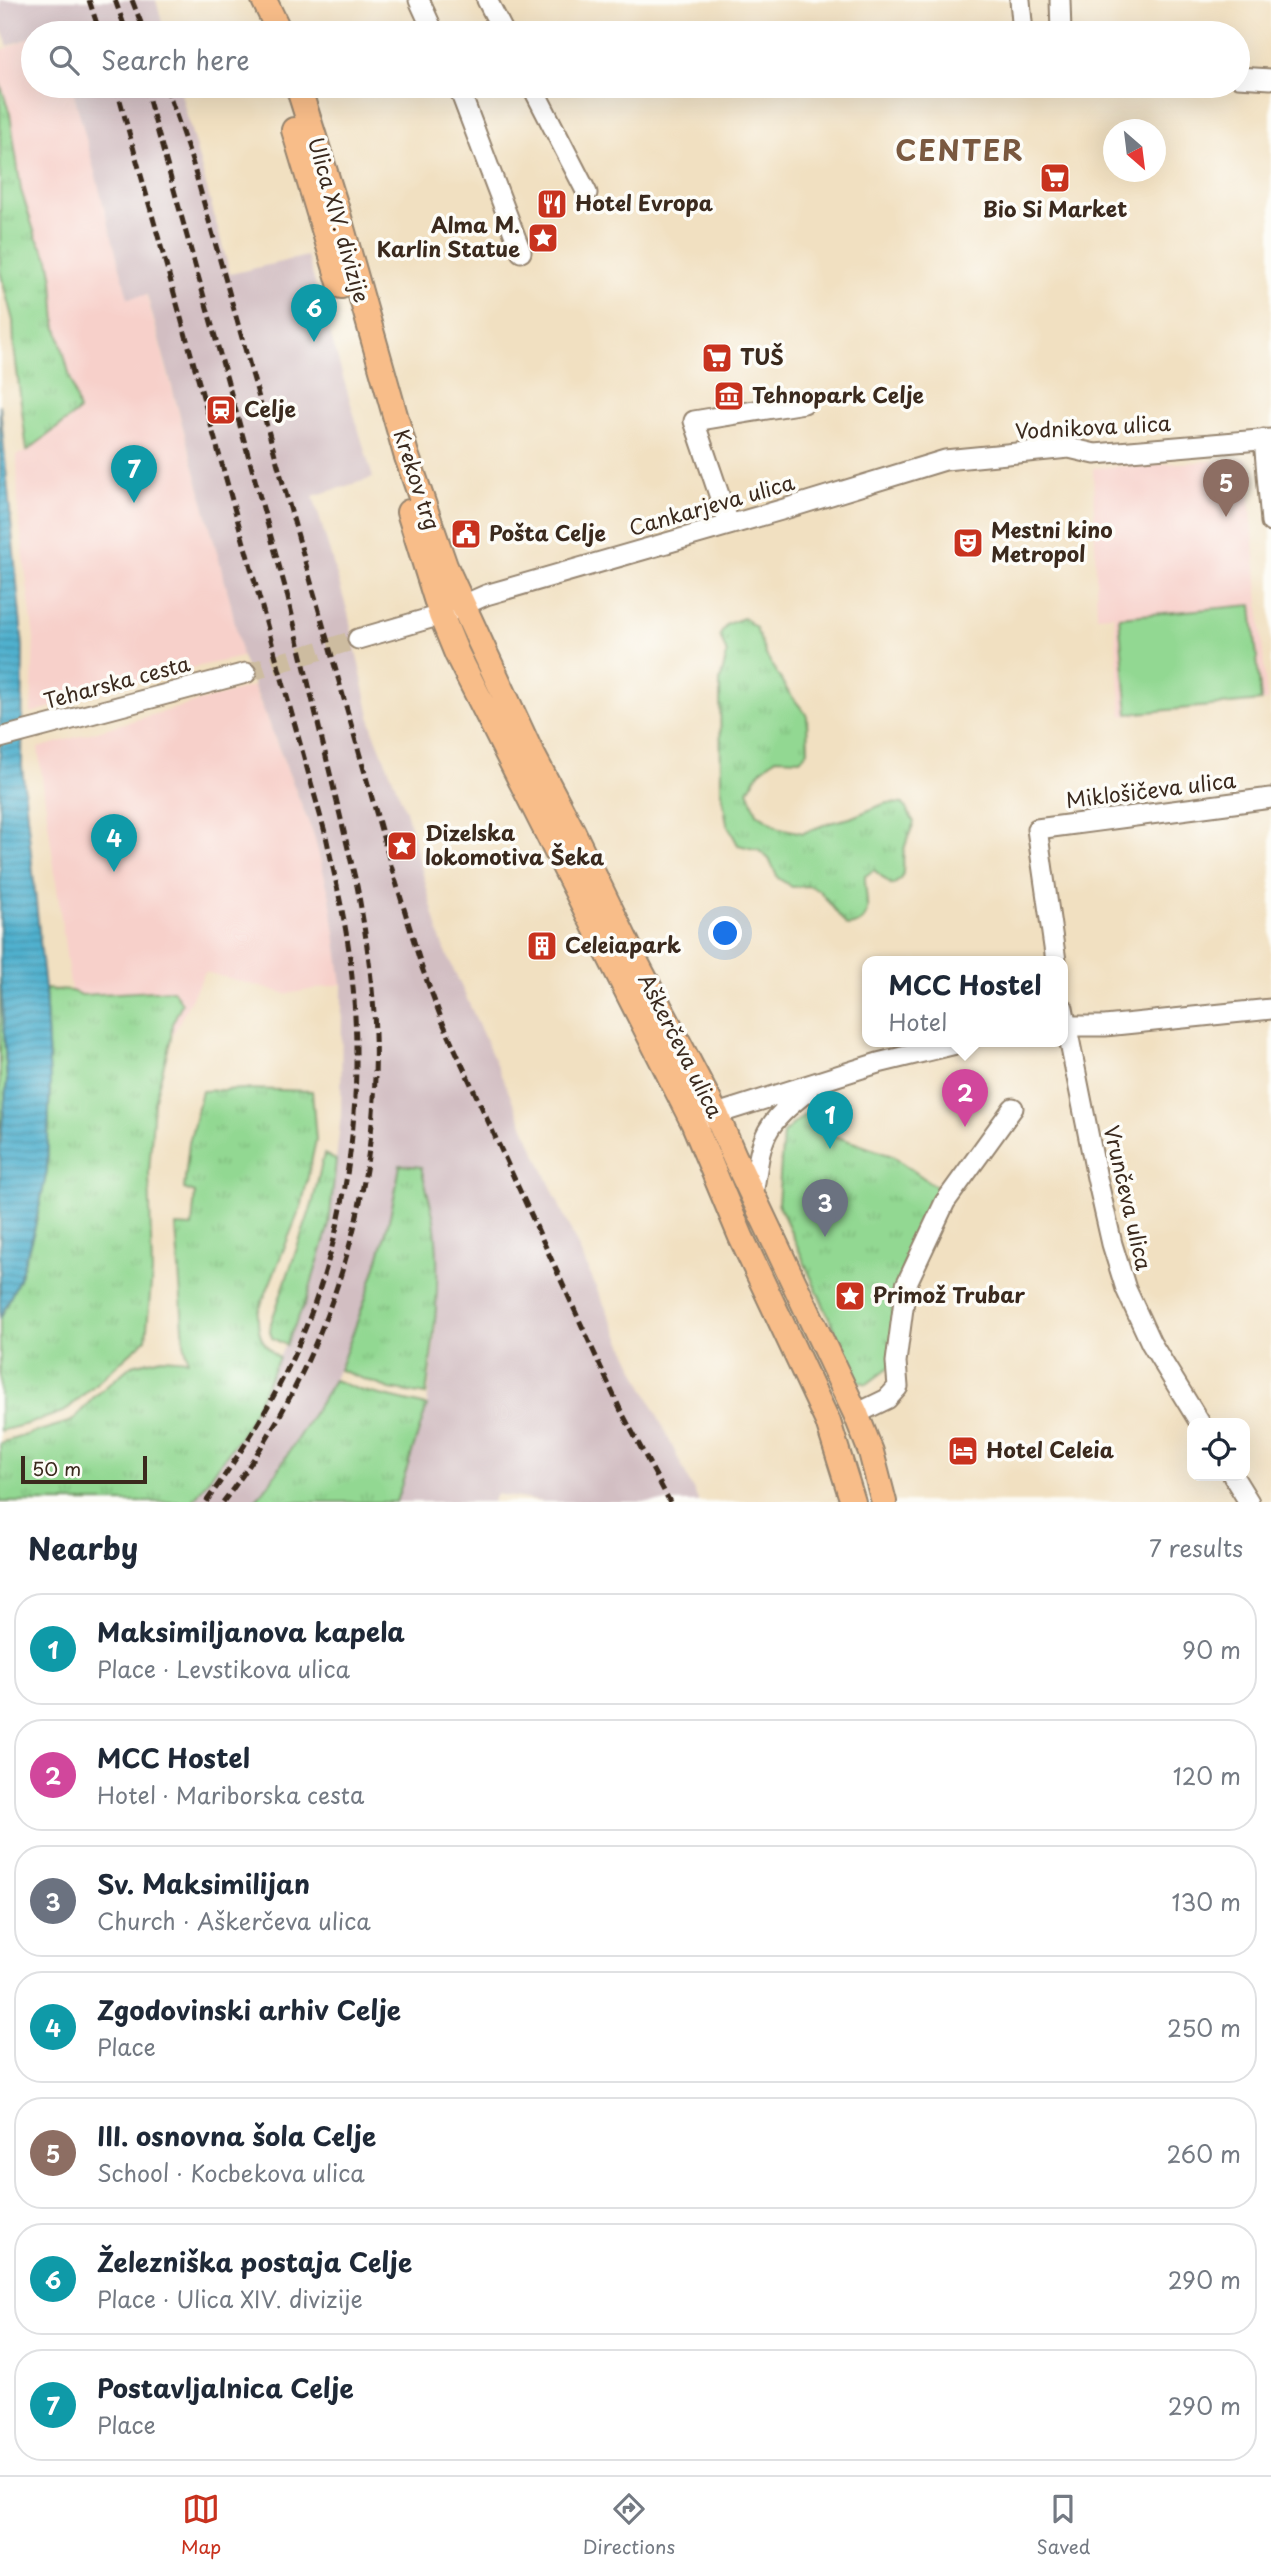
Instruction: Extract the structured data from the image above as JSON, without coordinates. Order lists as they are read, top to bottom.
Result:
{
  "streets": {
    "main road": ["Ulica XIV. divizije", "Krekov trg", "Aškerčeva ulica"],
    "street": [
      "Vodnikova ulica",
      "Cankarjeva ulica",
      "Teharska cesta",
      "Miklošičeva ulica",
      "Vrunčeva ulica"
    ]
  },
  "crossings": [
    ["Ulica XIV. divizije", "Krekov trg"],
    ["Vodnikova ulica", "Cankarjeva ulica"],
    ["Krekov trg", "Cankarjeva ulica"],
    ["Krekov trg", "Aškerčeva ulica"],
    ["Cankarjeva ulica", "Aškerčeva ulica"]
  ],
  "districts": ["CENTER"],
  "places": {
    "supermarket": ["Bio Si Market", "TUŠ"],
    "restaurant": ["Hotel Evropa"],
    "place": ["Alma M. Karlin Statue", "Dizelska lokomotiva Šeka", "Primož Trubar"],
    "museum": ["Tehnopark Celje"],
    "station": ["Celje"],
    "public building": ["Pošta Celje"],
    "theatre": ["Mestni kino Metropol"],
    "building": ["Celeiapark"],
    "hotel": ["Hotel Celeia"]
  },
  "scale_bar": "50 m",
  "north": "bottom right",
  "page": {
    "search": "Search here",
    "pins": [
      "6",
      "7",
      "5",
      "4",
      "2",
      "1",
      "3"
    ],
    "popup": ["MCC Hostel", "Hotel"],
    "scale": "50 m",
    "heading": ["Nearby", "7 results"],
    "list": [
      {
        "mark": "1",
        "name": "Maksimiljanova kapela",
        "note": "Place · Levstikova ulica",
        "value": "90 m"
      },
      {
        "mark": "2",
        "name": "MCC Hostel",
        "note": "Hotel · Mariborska cesta",
        "value": "120 m"
      },
      {
        "mark": "3",
        "name": "Sv. Maksimilijan",
        "note": "Church · Aškerčeva ulica",
        "value": "130 m"
      },
      {
        "mark": "4",
        "name": "Zgodovinski arhiv Celje",
        "note": "Place",
        "value": "250 m"
      },
      {
        "mark": "5",
        "name": "III. osnovna šola Celje",
        "note": "School · Kocbekova ulica",
        "value": "260 m"
      },
      {
        "mark": "6",
        "name": "Železniška postaja Celje",
        "note": "Place · Ulica XIV. divizije",
        "value": "290 m"
      },
      {
        "mark": "7",
        "name": "Postavljalnica Celje",
        "note": "Place",
        "value": "290 m"
      }
    ],
    "nav": ["Map", "Directions", "Saved"]
  }
}
